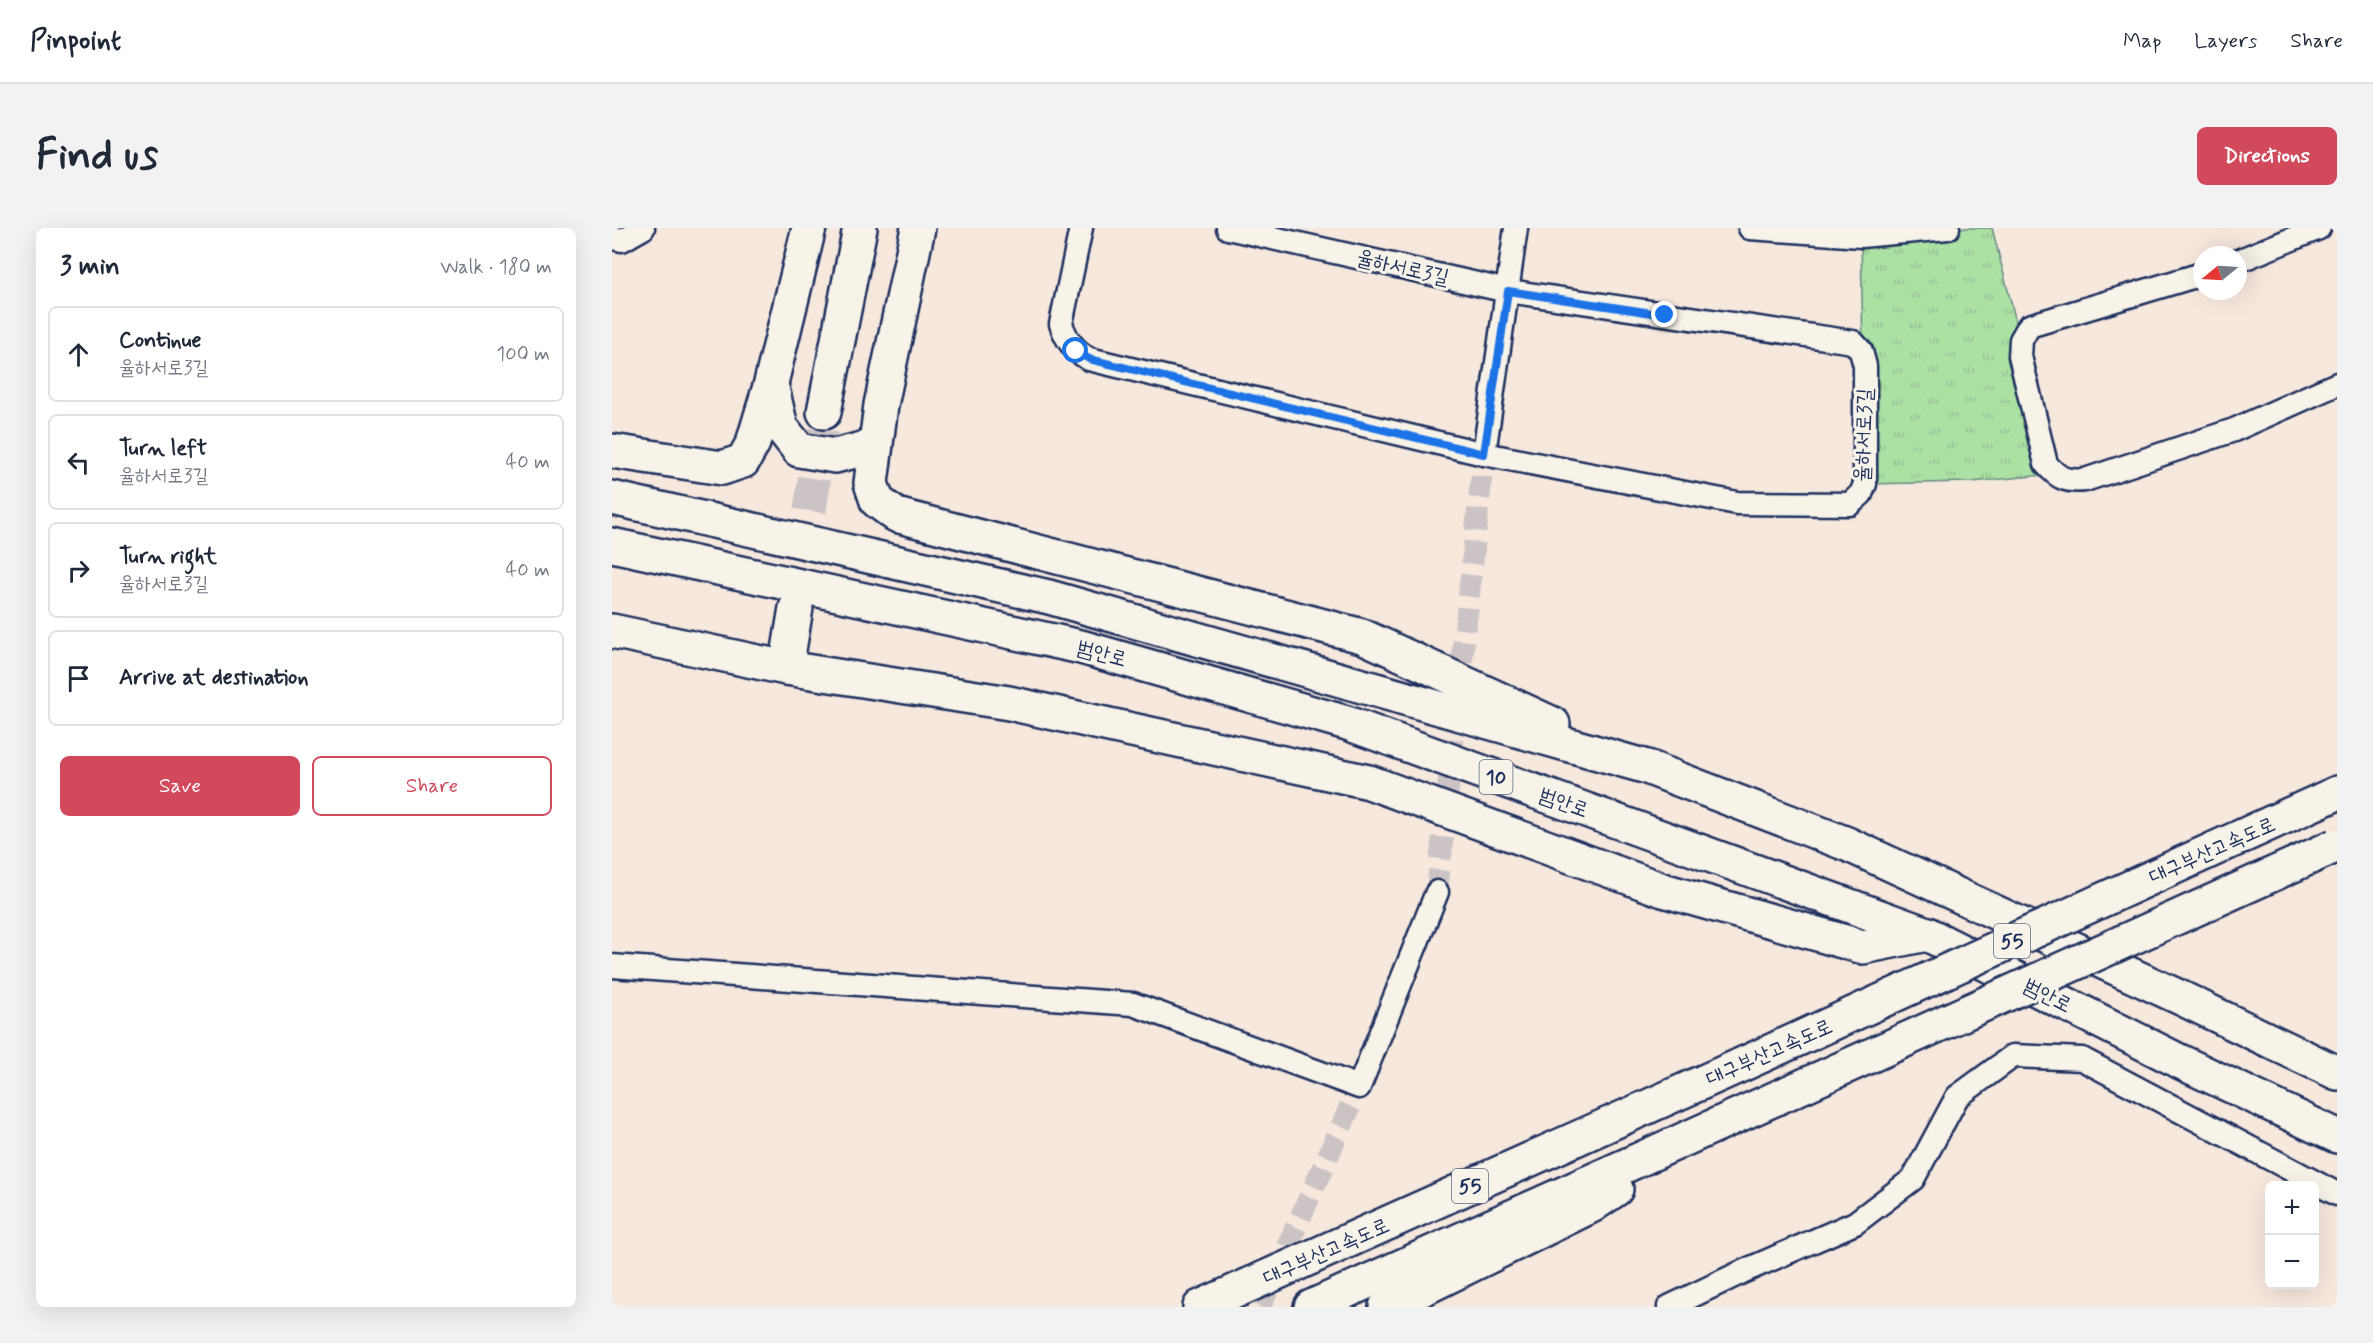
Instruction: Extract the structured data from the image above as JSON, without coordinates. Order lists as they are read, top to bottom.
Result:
{
  "streets": {
    "highway": [
      "범안로",
      "10",
      "대구부산고속도로",
      "55"
    ],
    "street": ["율하서로3길"]
  },
  "north": "left",
  "page": {
    "header": "Pinpoint",
    "nav": ["Map", "Layers", "Share"],
    "buttons": [
      "Directions",
      ["Save", "Share"]
    ],
    "title": "Find us",
    "heading": ["3 min", "Walk · 180 m"],
    "list": [
      ["Continue", "율하서로3길", "100 m"],
      ["Turn left", "율하서로3길", "40 m"],
      ["Turn right", "율하서로3길", "40 m"],
      "Arrive at destination"
    ],
    "map_buttons": ["+", "−"]
  }
}
